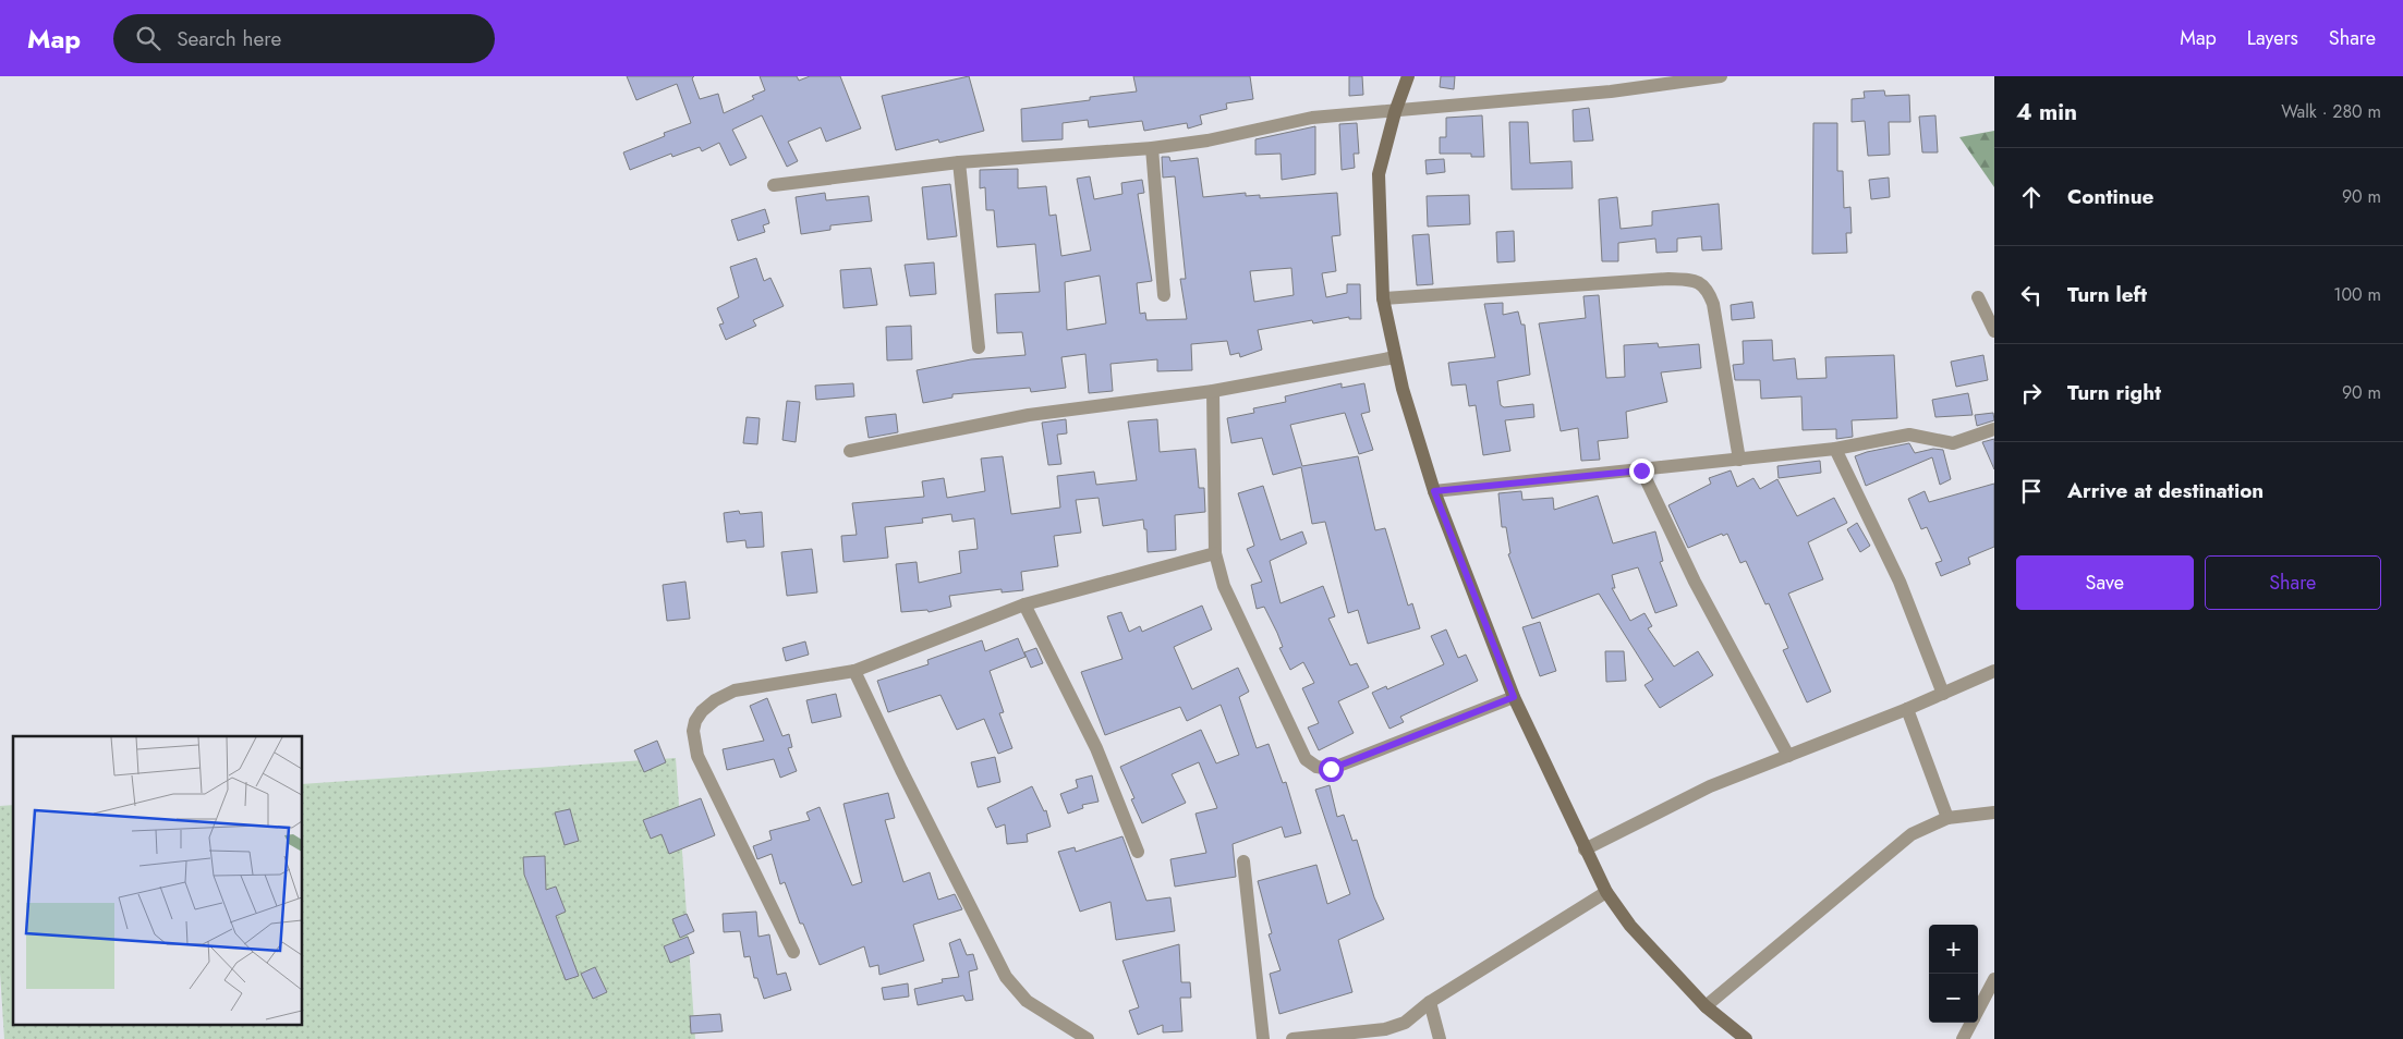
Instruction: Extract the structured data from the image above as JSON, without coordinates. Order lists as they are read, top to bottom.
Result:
{
  "page": {
    "header": "Map",
    "search": "Search here",
    "nav": ["Map", "Layers", "Share"],
    "heading": ["4 min", "Walk · 280 m"],
    "list": [
      ["Continue", "90 m"],
      ["Turn left", "100 m"],
      ["Turn right", "90 m"],
      "Arrive at destination"
    ],
    "buttons": ["Save", "Share"],
    "map_buttons": ["+", "−"]
  }
}
